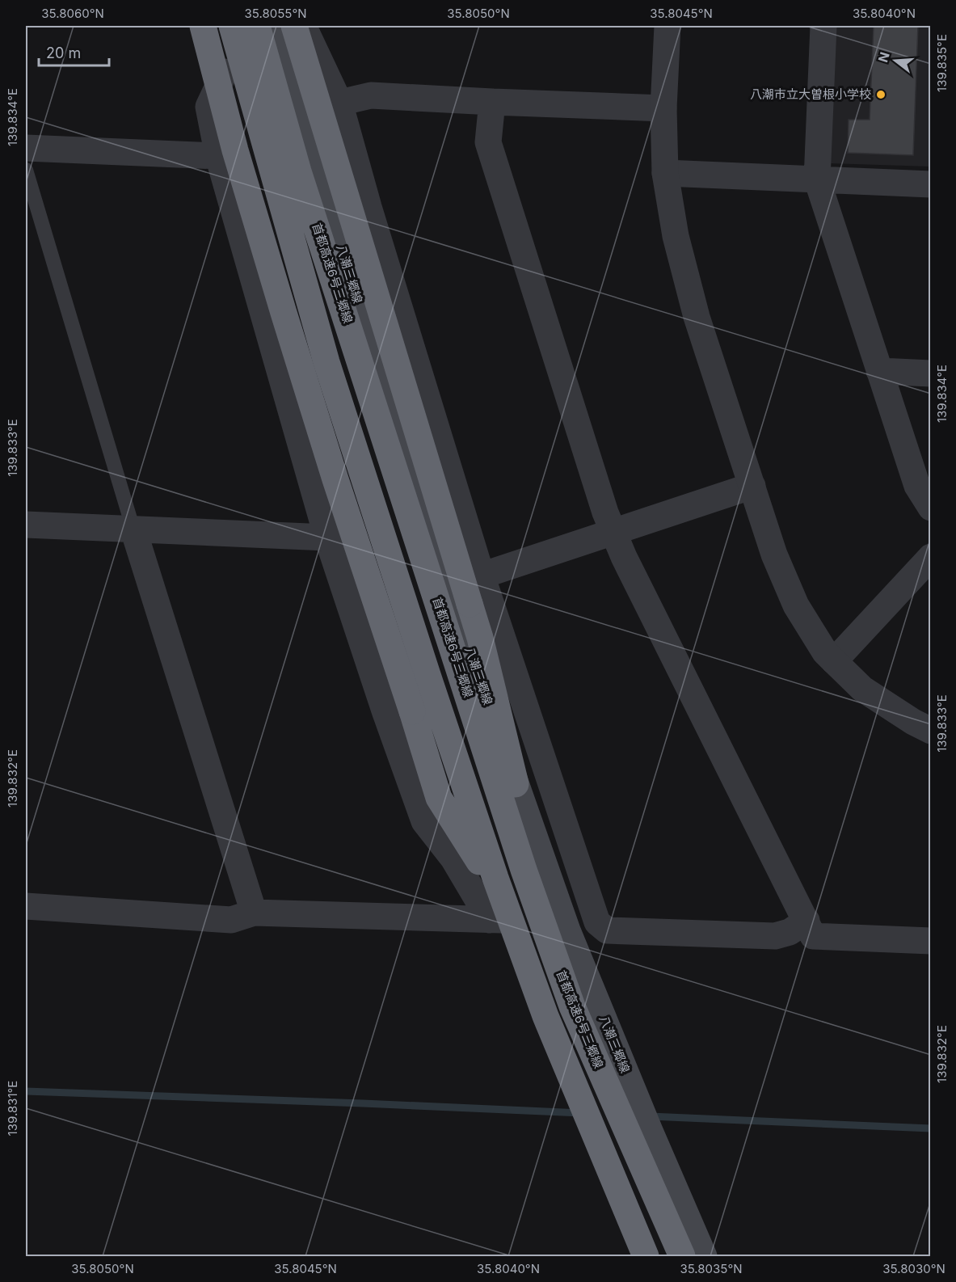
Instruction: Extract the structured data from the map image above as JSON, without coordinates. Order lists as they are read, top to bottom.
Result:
{
  "streets": {
    "highway": ["首都高速6号三郷線"],
    "main road": ["八潮三郷線"]
  },
  "places": ["八潮市立大曽根小学校"],
  "scale_bar": "20 m",
  "north": "left",
  "coordinates": [
    "35.8060°N",
    "35.8055°N",
    "35.8050°N",
    "35.8045°N",
    "35.8040°N",
    "139.835°E",
    "139.834°E",
    "139.833°E",
    "139.832°E",
    "139.831°E",
    "35.8035°N",
    "35.8030°N"
  ]
}
